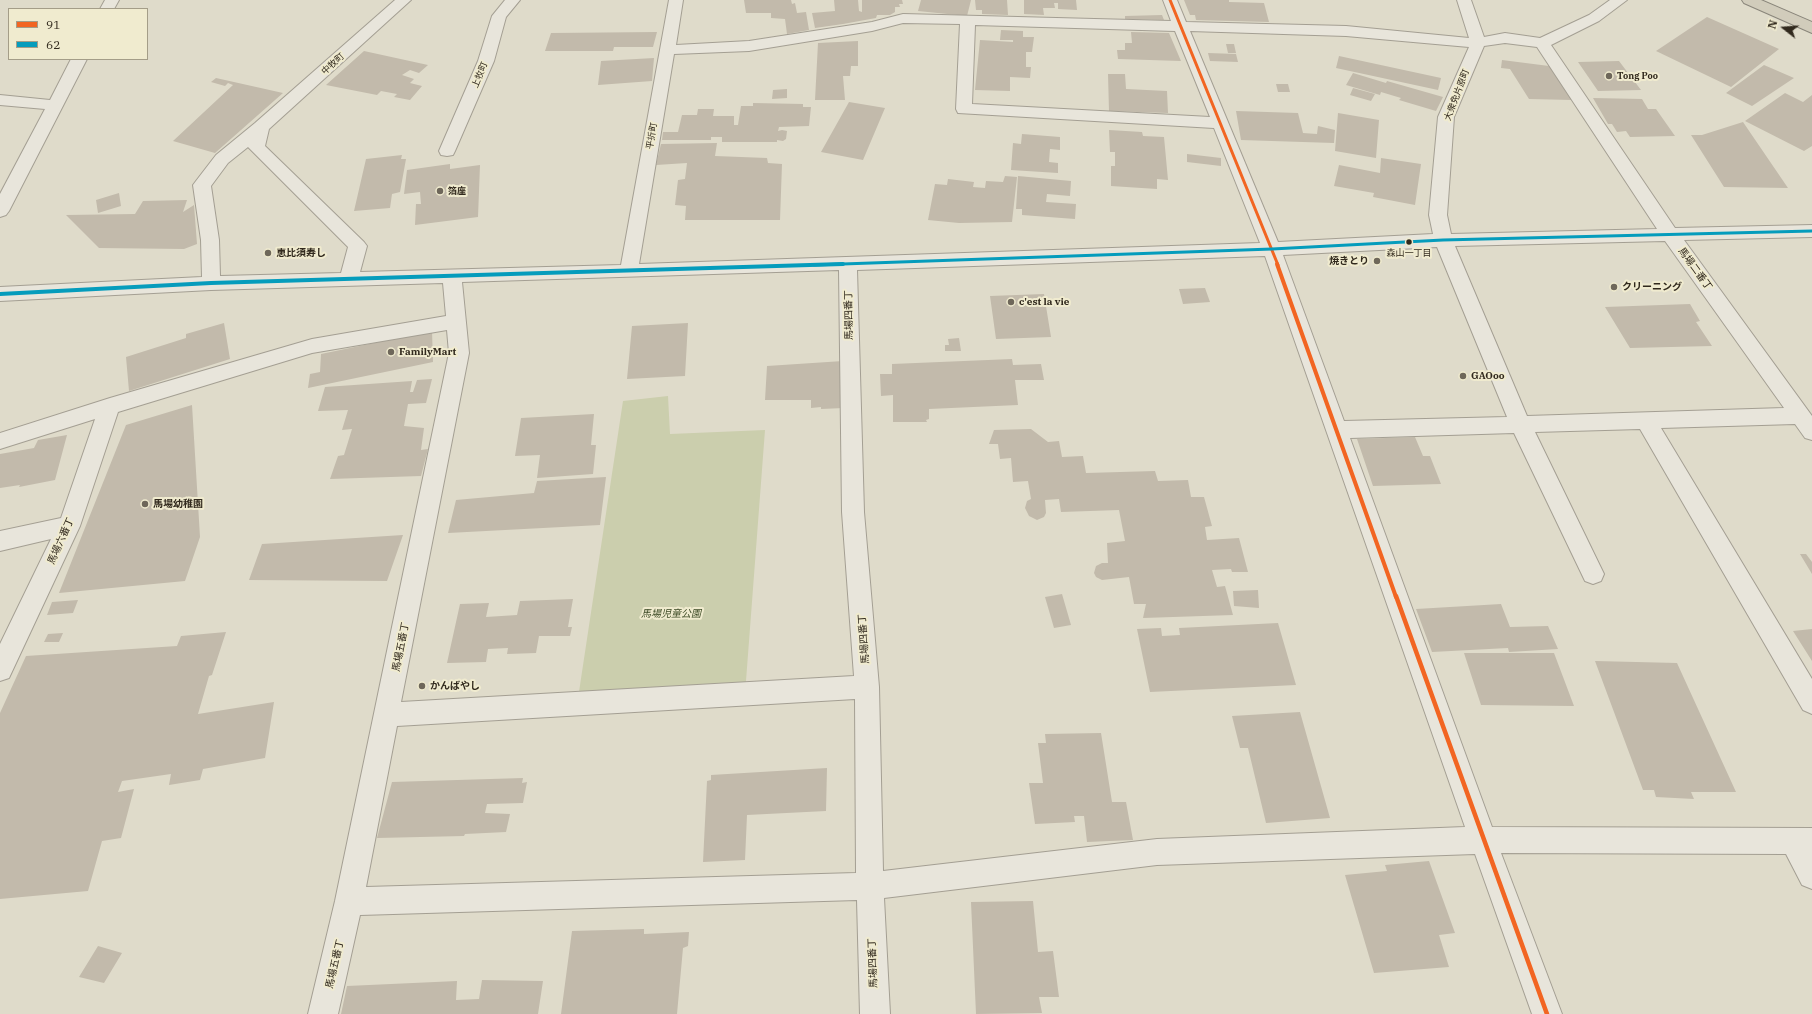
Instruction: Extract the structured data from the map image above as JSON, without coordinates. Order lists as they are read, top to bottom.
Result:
{
  "streets": {
    "street": [
      "中牧町",
      "上牧町",
      "大衆免片原町",
      "平折町",
      "馬場二番丁",
      "馬場四番丁",
      "馬場六番丁",
      "馬場五番丁"
    ]
  },
  "parks": ["馬場児童公園"],
  "places": [
    "Tong Poo",
    "箔座",
    "森山一丁目",
    "恵比須寿し",
    "焼きとり",
    "クリーニング",
    "c'est la vie",
    "FamilyMart",
    "GAOoo",
    "馬場幼稚園",
    "かんばやし"
  ],
  "lines": ["transit line 91", "transit line 62"],
  "legend": ["91", "62"],
  "north": "left"
}
